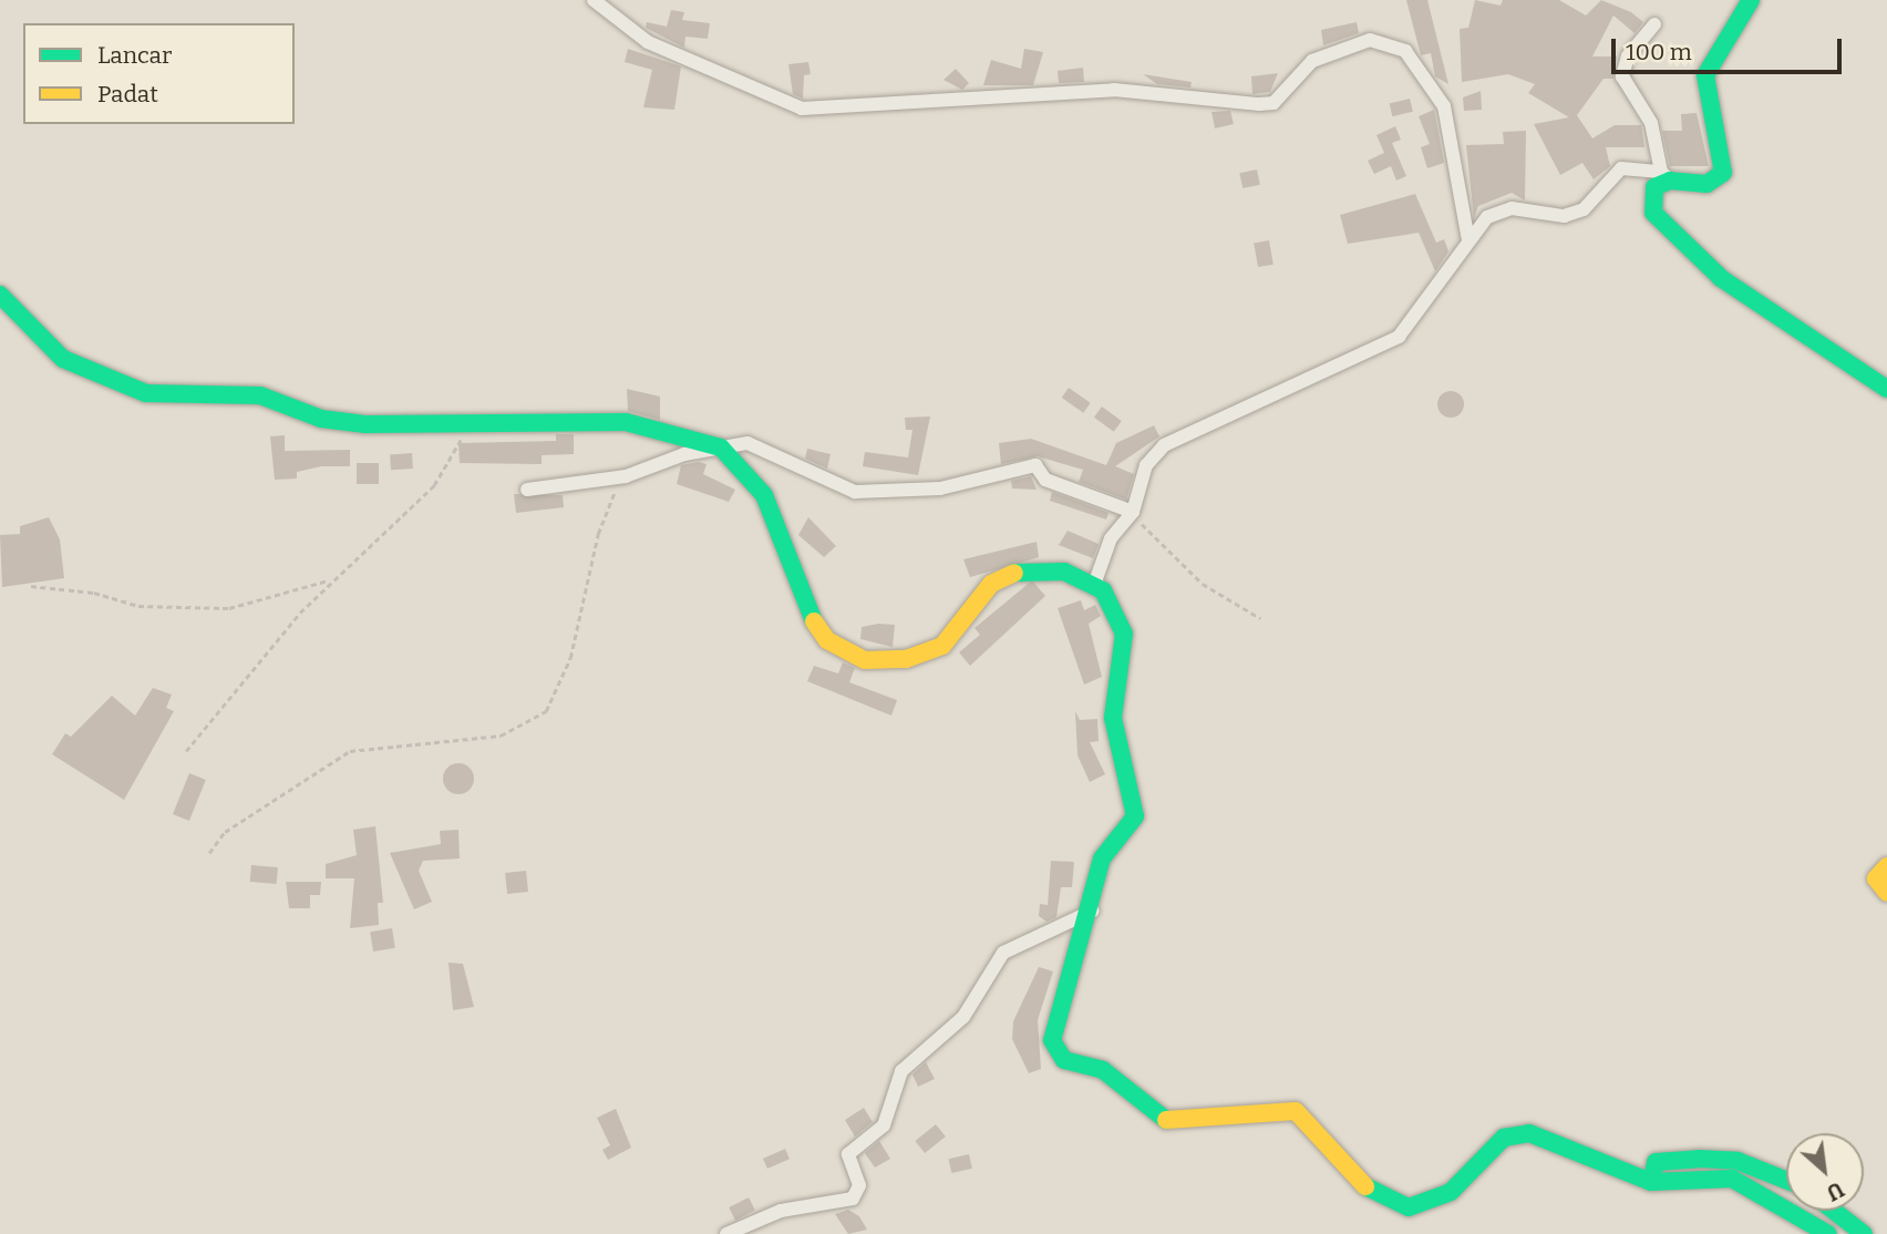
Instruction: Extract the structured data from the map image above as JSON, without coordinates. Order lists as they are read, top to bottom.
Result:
{
  "legend": ["Lancar", "Padat"],
  "scale_bar": "100 m",
  "north": "bottom right"
}
